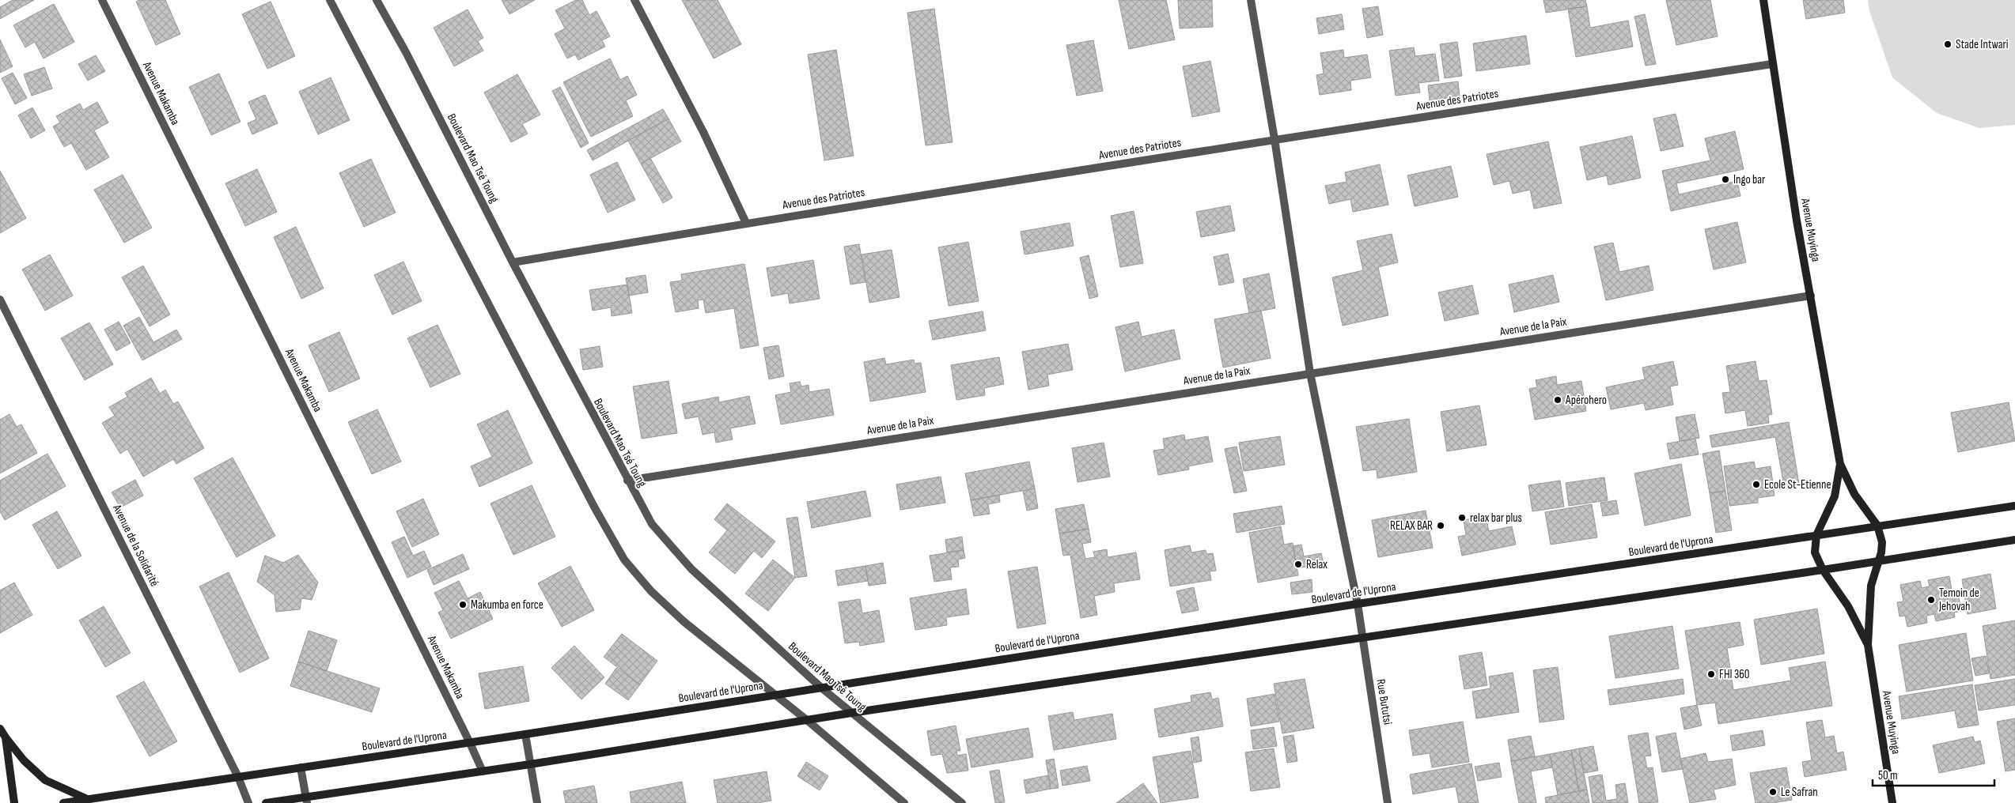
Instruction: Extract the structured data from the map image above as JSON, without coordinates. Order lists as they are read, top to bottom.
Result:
{
  "streets": {
    "street": [
      "Avenue Makamba",
      "Avenue des Patriotes",
      "Boulevard Mao Tsé Toung",
      "Avenue Muyinga",
      "Avenue de la Paix",
      "Avenue de la Solidarité",
      "Boulevard de l'Uprona",
      "Rue Bututsi"
    ]
  },
  "crossings": [
    ["Avenue Makamba", "Boulevard de l'Uprona"],
    ["Avenue des Patriotes", "Boulevard Mao Tsé Toung"],
    ["Avenue des Patriotes", "Avenue Muyinga"],
    ["Avenue des Patriotes", "Rue Bututsi"],
    ["Boulevard Mao Tsé Toung", "Avenue de la Paix"],
    ["Boulevard Mao Tsé Toung", "Boulevard de l'Uprona"],
    ["Avenue Muyinga", "Avenue de la Paix"],
    ["Avenue Muyinga", "Boulevard de l'Uprona"],
    ["Avenue de la Paix", "Rue Bututsi"],
    ["Avenue de la Solidarité", "Boulevard de l'Uprona"],
    ["Boulevard de l'Uprona", "Rue Bututsi"]
  ],
  "places": [
    "Stade Intwari",
    "Ingo bar",
    "Apérohero",
    "Ecole St-Etienne",
    "relax bar plus",
    "RELAX BAR",
    "Relax",
    "Temoin de Jehovah",
    "Makumba en force",
    "FHI 360",
    "Le Safran"
  ],
  "scale_bar": "50 m"
}
